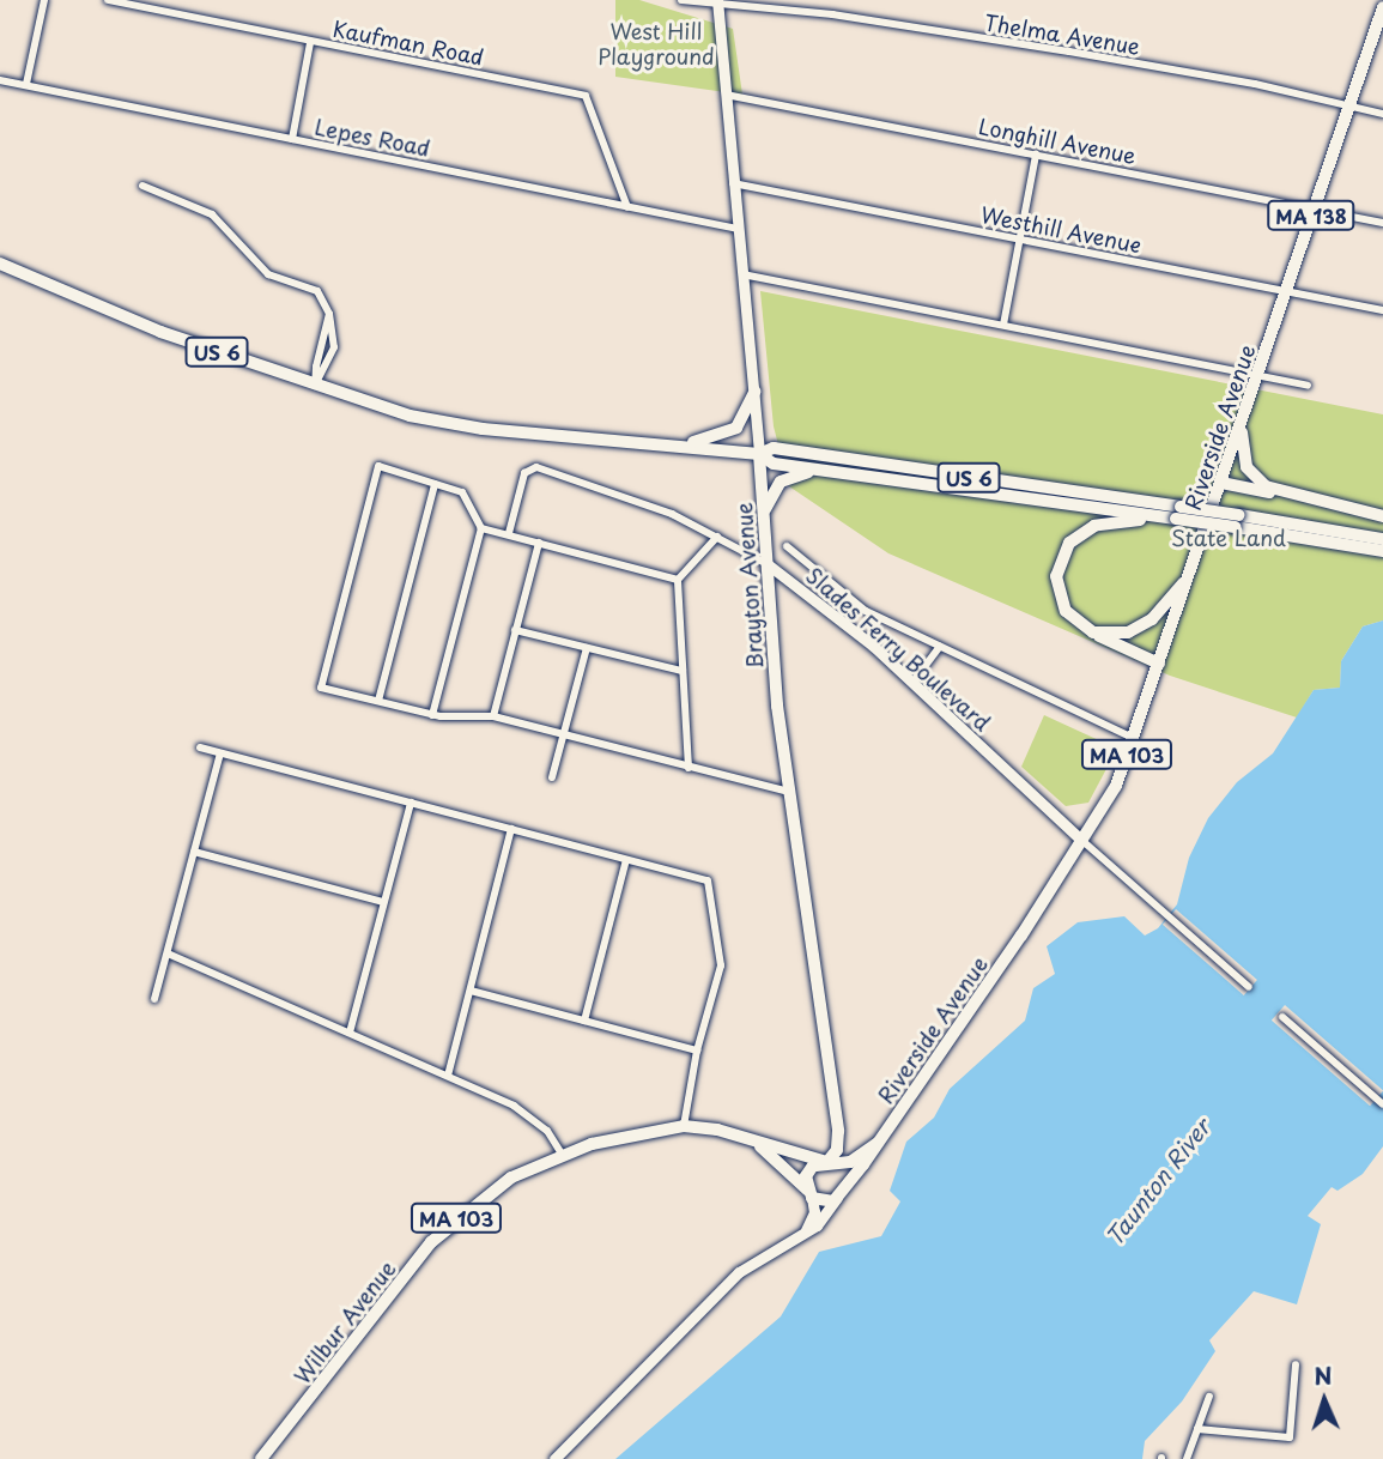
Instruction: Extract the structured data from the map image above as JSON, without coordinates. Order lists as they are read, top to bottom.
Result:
{
  "streets": {
    "main road": [
      "MA 138",
      "US 6",
      "Riverside Avenue",
      "Brayton Avenue",
      "Slades Ferry Boulevard",
      "MA 103",
      "Wilbur Avenue"
    ],
    "street": [
      "Thelma Avenue",
      "Kaufman Road",
      "Lepes Road",
      "Longhill Avenue",
      "Westhill Avenue"
    ]
  },
  "crossings": [
    ["Thelma Avenue", "Riverside Avenue"],
    ["Thelma Avenue", "Brayton Avenue"],
    ["Kaufman Road", "Lepes Road"],
    ["Lepes Road", "Brayton Avenue"],
    ["Longhill Avenue", "Riverside Avenue"],
    ["Longhill Avenue", "Brayton Avenue"],
    ["MA 138", "Riverside Avenue"],
    ["Westhill Avenue", "Riverside Avenue"],
    ["Westhill Avenue", "Brayton Avenue"],
    ["US 6", "Brayton Avenue"],
    ["Riverside Avenue", "Brayton Avenue"],
    ["Riverside Avenue", "Slades Ferry Boulevard"],
    ["Riverside Avenue", "Wilbur Avenue"],
    ["Brayton Avenue", "Slades Ferry Boulevard"],
    ["Brayton Avenue", "Wilbur Avenue"]
  ],
  "water": ["Taunton River"],
  "parks": ["West Hill Playground", "State Land"],
  "north": "top"
}
